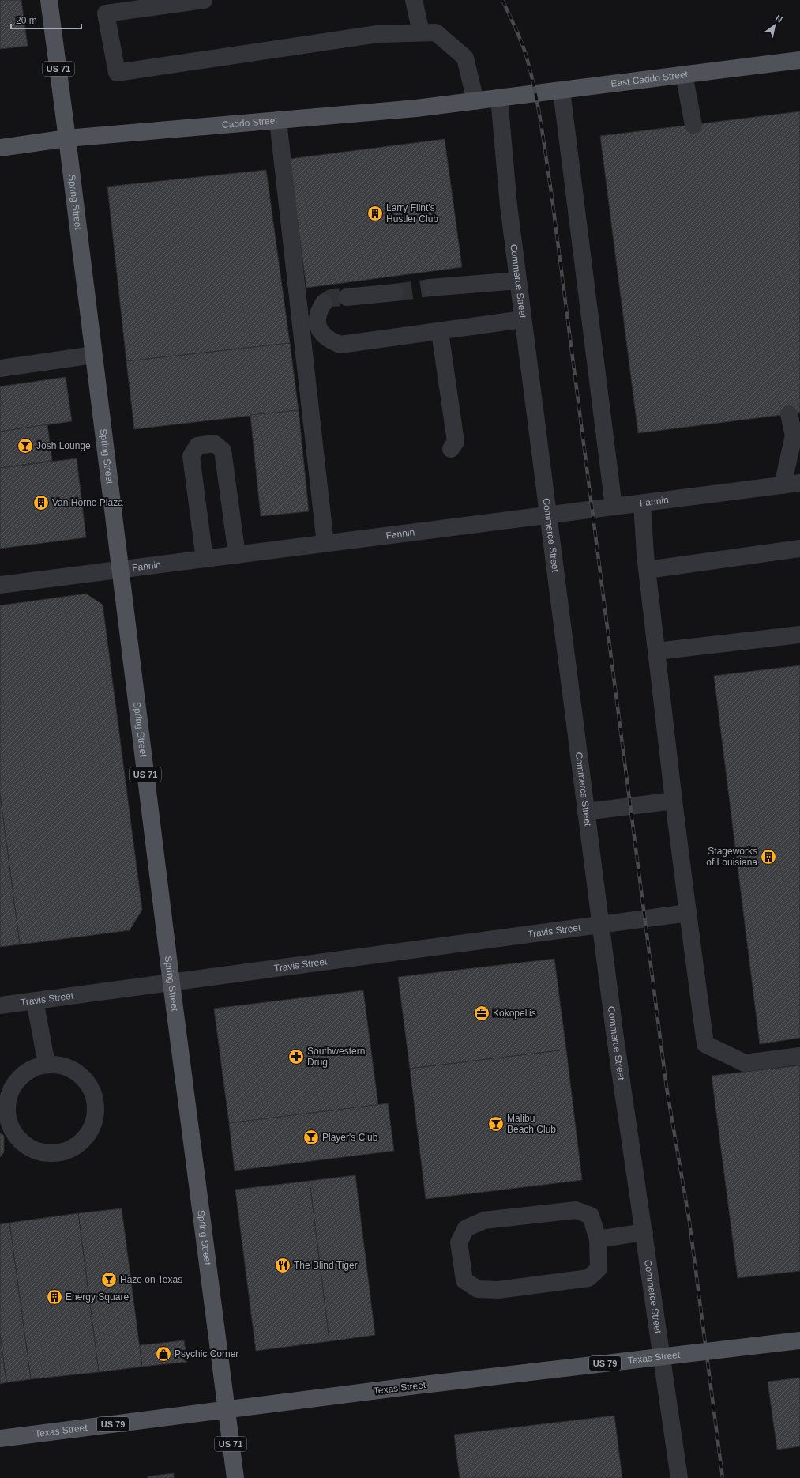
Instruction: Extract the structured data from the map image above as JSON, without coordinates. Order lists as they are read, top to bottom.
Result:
{
  "streets": {
    "main road": [
      "US 71",
      "East Caddo Street",
      "Caddo Street",
      "Spring Street",
      "Texas Street",
      "US 79"
    ],
    "street": ["Commerce Street", "Fannin", "Travis Street"]
  },
  "crossings": [
    ["East Caddo Street", "Caddo Street"],
    ["East Caddo Street", "Commerce Street"],
    ["Caddo Street", "Spring Street"],
    ["Caddo Street", "Commerce Street"],
    ["Spring Street", "Fannin"],
    ["Spring Street", "Travis Street"],
    ["Spring Street", "Texas Street"],
    ["Commerce Street", "Fannin"],
    ["Commerce Street", "Travis Street"]
  ],
  "places": {
    "building": [
      "Larry Flint's Hustler Club",
      "Van Horne Plaza",
      "Stageworks of Louisiana",
      "Energy Square"
    ],
    "bar": [
      "Josh Lounge",
      "Malibu Beach Club",
      "Player's Club",
      "Haze on Texas"
    ],
    "office": ["Kokopellis"],
    "pharmacy": ["Southwestern Drug"],
    "restaurant": ["The Blind Tiger"],
    "shop": ["Psychic Corner"]
  },
  "scale_bar": "20 m",
  "north": "top right"
}
